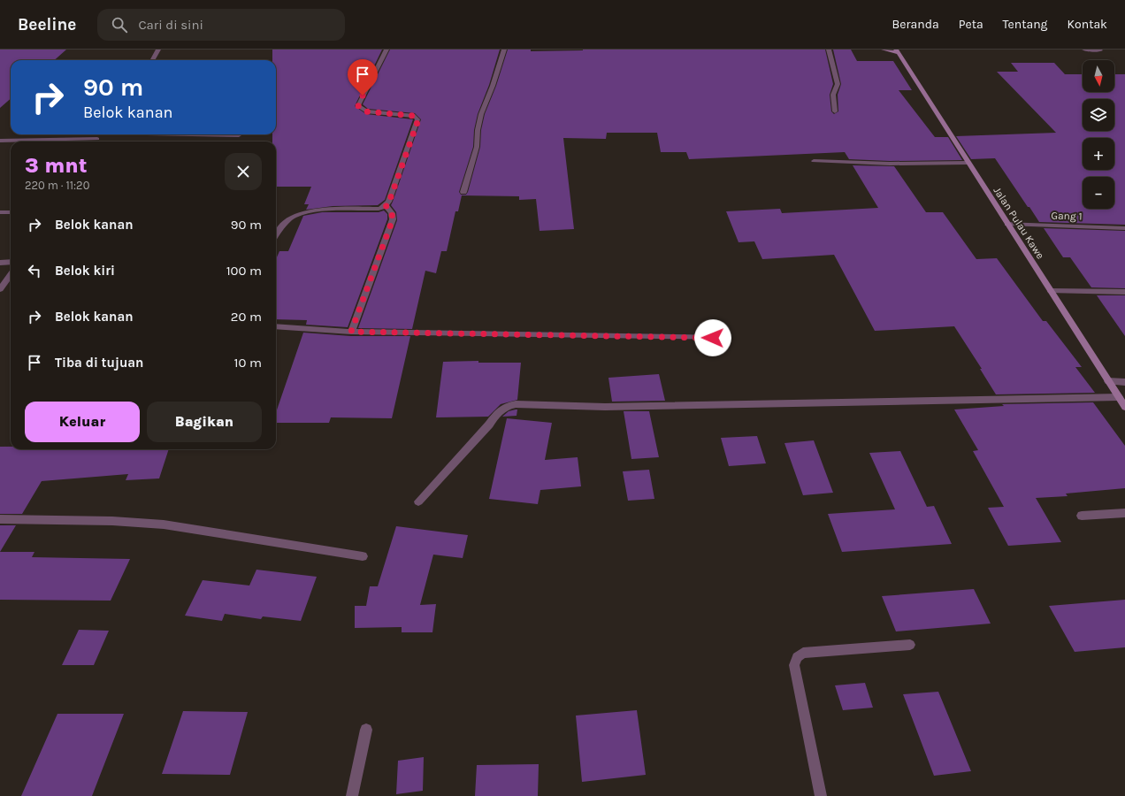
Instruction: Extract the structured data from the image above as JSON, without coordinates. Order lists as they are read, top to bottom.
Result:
{
  "streets": {
    "street": ["Gang 1", "Jalan Pulau Kawe"]
  },
  "crossings": [
    ["Gang 1", "Jalan Pulau Kawe"]
  ],
  "north": "bottom",
  "page": {
    "header": "Beeline",
    "search": "Cari di sini",
    "nav": [
      "Beranda",
      "Peta",
      "Tentang",
      "Kontak"
    ],
    "map_buttons": ["+", "−"],
    "turn": ["90 m", "Belok kanan"],
    "heading": ["3 mnt", "220 m · 11:20"],
    "list": [
      {
        "name": "Belok kanan",
        "value": "90 m"
      },
      {
        "name": "Belok kiri",
        "value": "100 m"
      },
      {
        "name": "Belok kanan",
        "value": "20 m"
      },
      {
        "name": "Tiba di tujuan",
        "value": "10 m"
      }
    ],
    "buttons": ["Keluar", "Bagikan"]
  }
}
